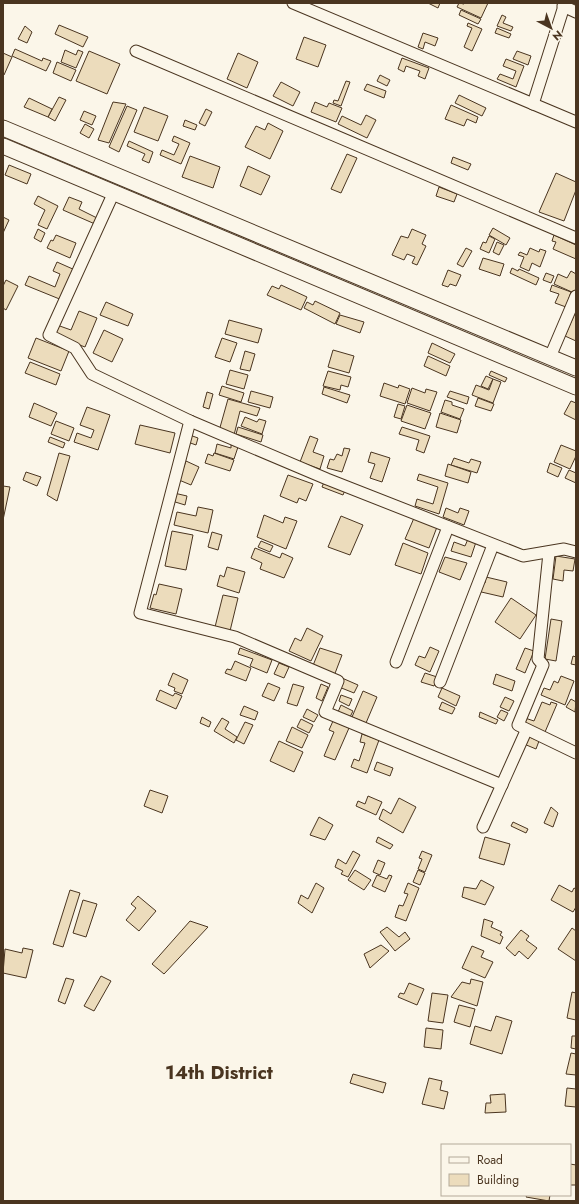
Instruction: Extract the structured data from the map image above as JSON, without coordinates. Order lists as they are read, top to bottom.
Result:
{
  "districts": ["14th District"],
  "legend": ["Road", "Building"],
  "north": "bottom right"
}
